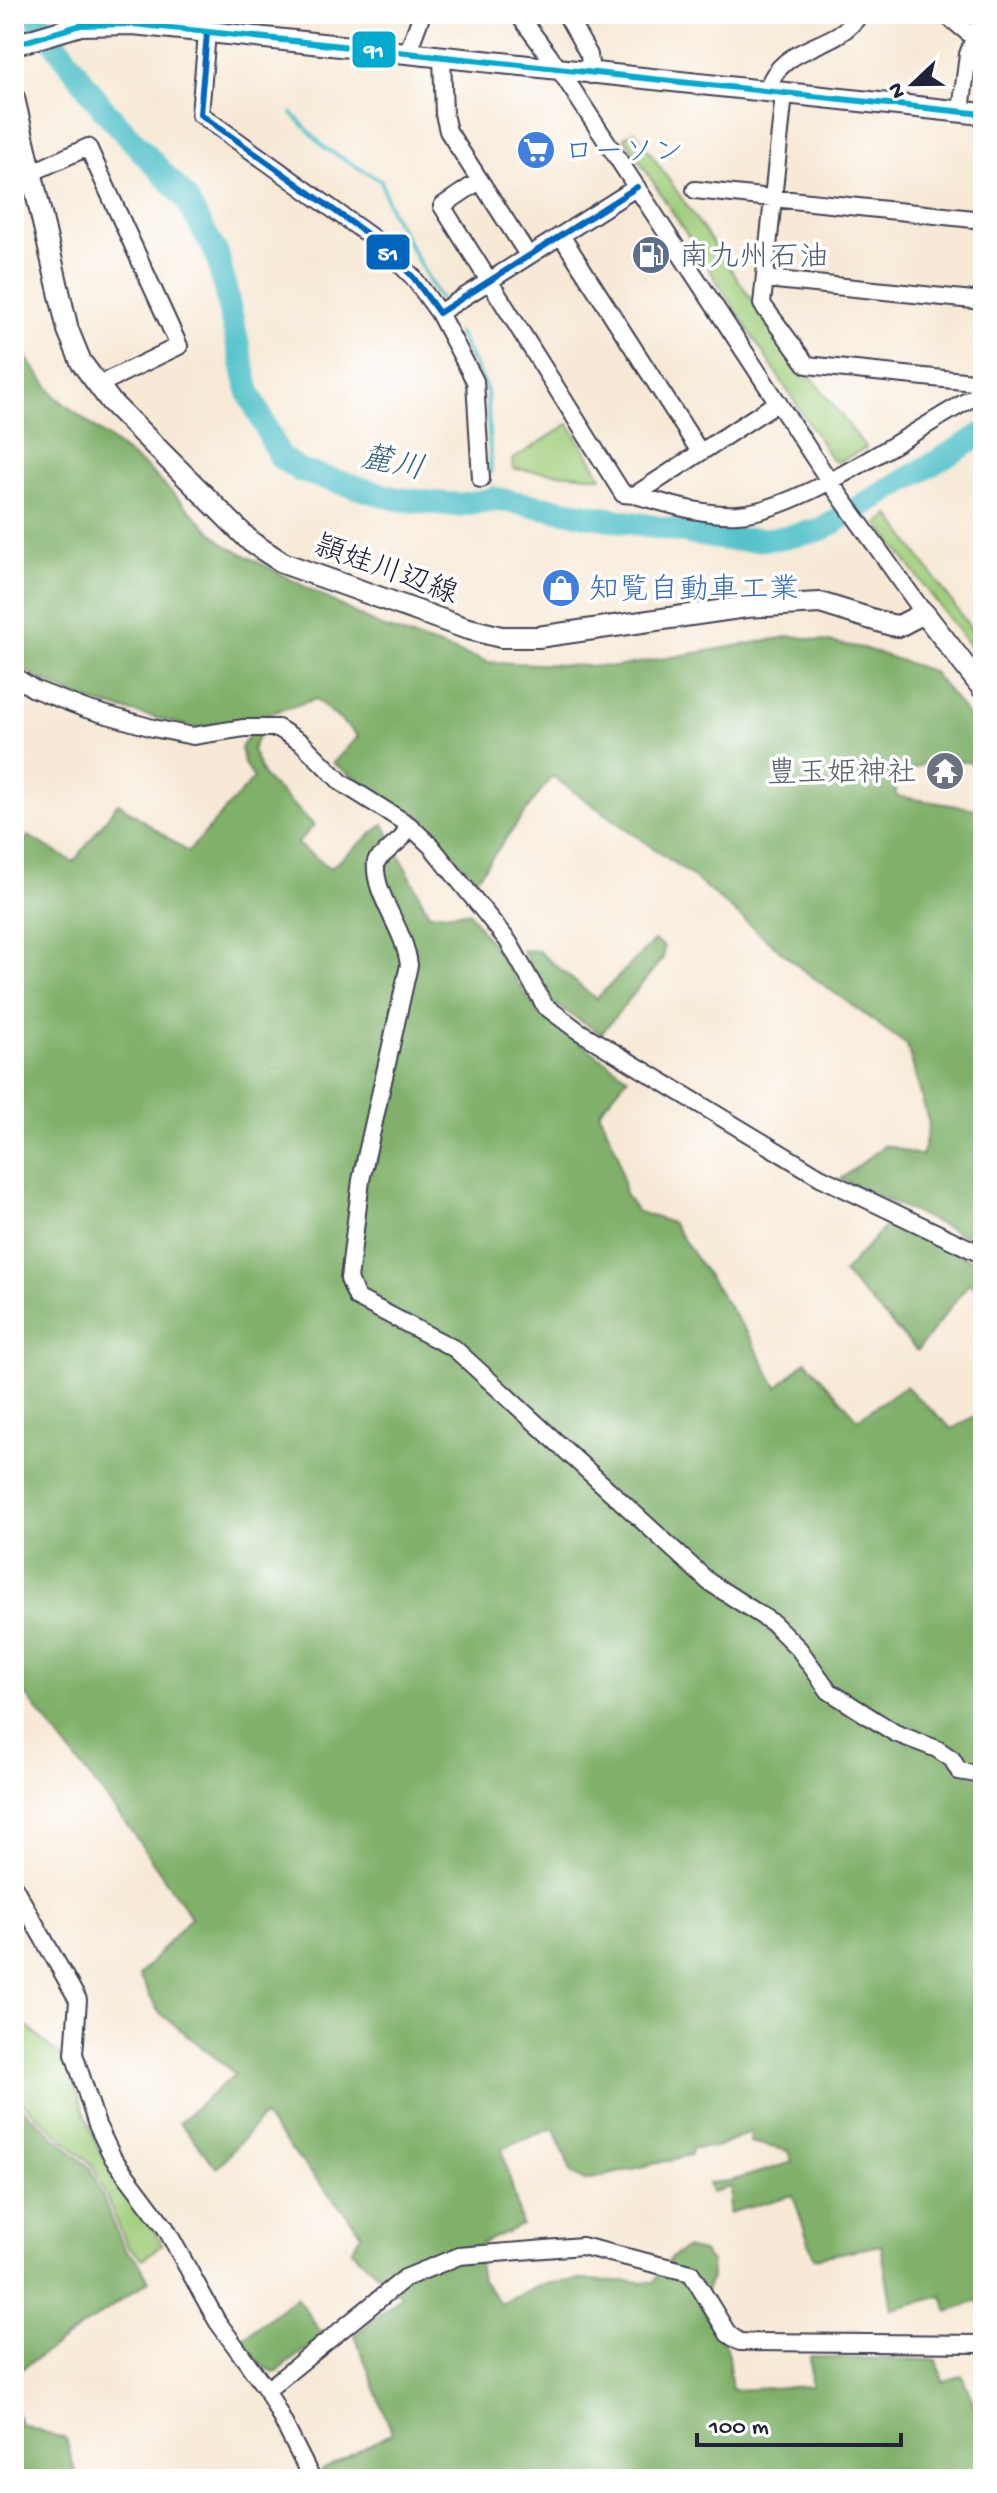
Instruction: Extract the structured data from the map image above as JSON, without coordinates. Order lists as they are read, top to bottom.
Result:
{
  "streets": {
    "main road": ["頴娃川辺線"]
  },
  "water": ["麓川"],
  "places": {
    "supermarket": ["ローソン"],
    "fuel station": ["南九州石油"],
    "shop": ["知覧自動車工業"],
    "temple": ["豊玉姫神社"]
  },
  "lines": ["transit line 91", "transit line 51"],
  "scale_bar": "100 m",
  "north": "left"
}
